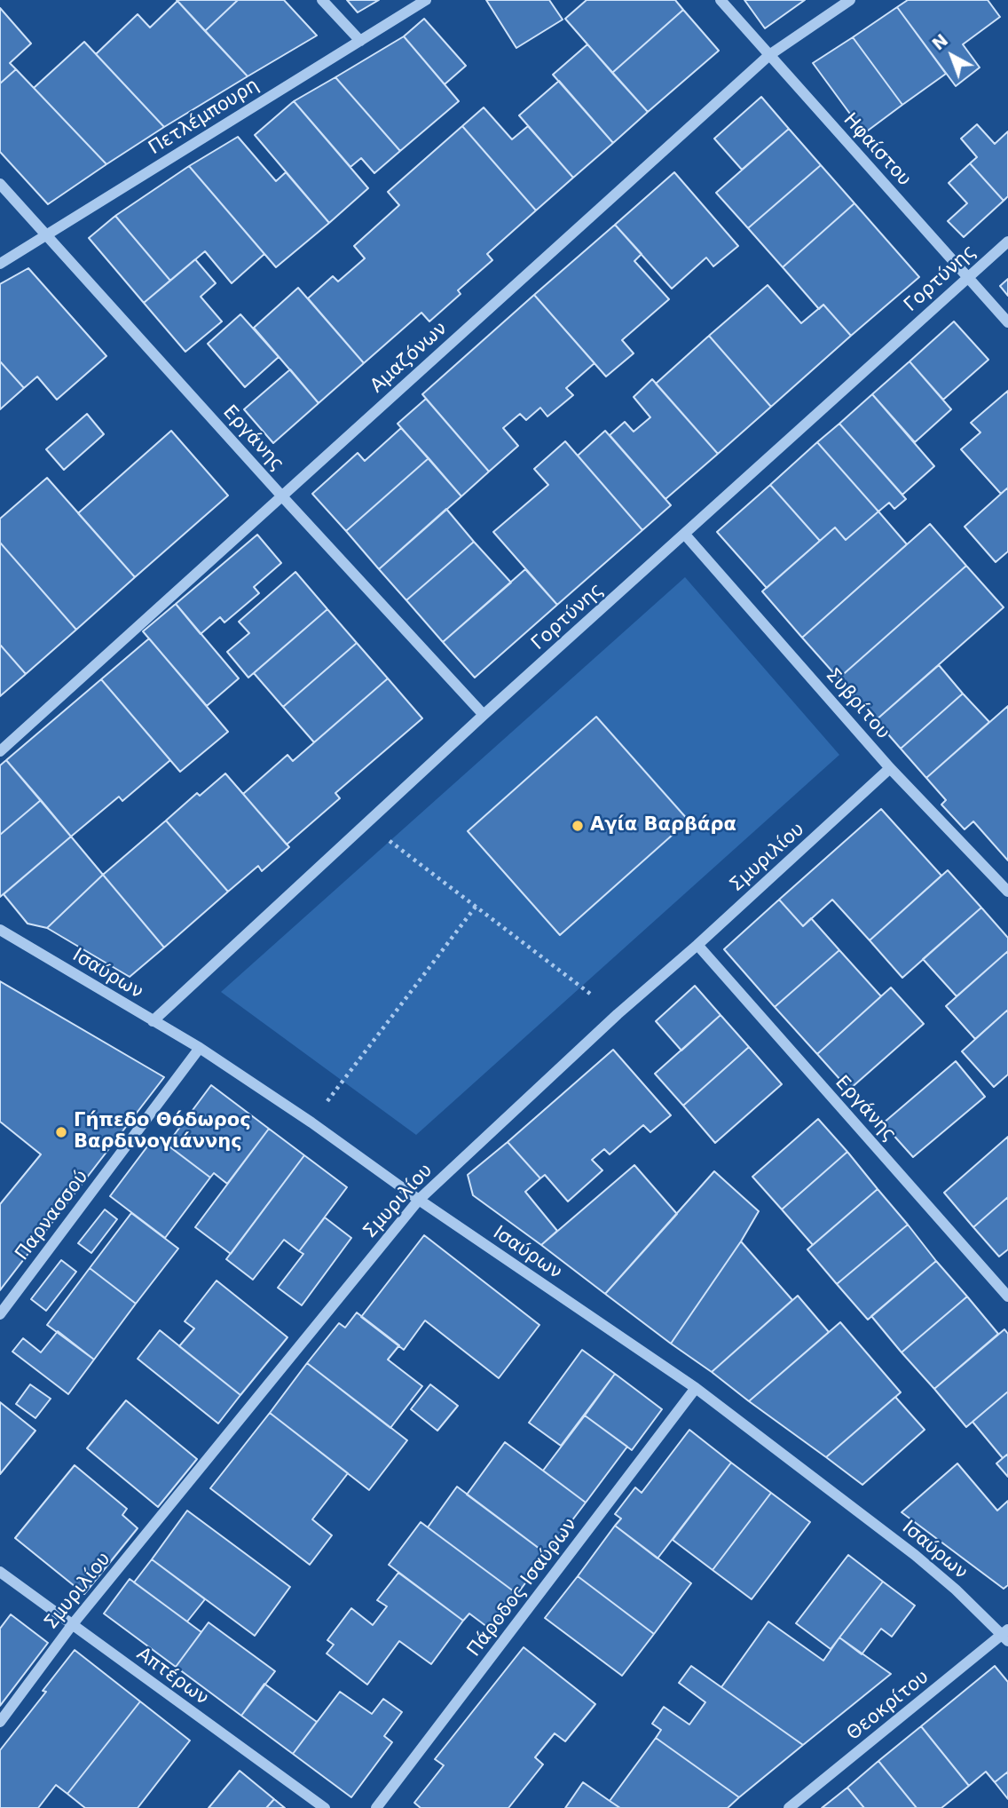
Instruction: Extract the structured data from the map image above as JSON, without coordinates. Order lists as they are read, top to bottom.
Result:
{
  "streets": {
    "street": [
      "Πετλέμπουρη",
      "Ηφαίστου",
      "Γορτύνης",
      "Αμαζόνων",
      "Εργάνης",
      "Συβρίτου",
      "Σμυριλίου",
      "Ισαύρων",
      "Παρνασσού",
      "Πάροδος Ισαύρων",
      "Απτέρων",
      "Θεοκρίτου"
    ]
  },
  "crossings": [
    ["Πετλέμπουρη", "Εργάνης"],
    ["Ηφαίστου", "Γορτύνης"],
    ["Ηφαίστου", "Αμαζόνων"],
    ["Γορτύνης", "Εργάνης"],
    ["Γορτύνης", "Συβρίτου"],
    ["Γορτύνης", "Ισαύρων"],
    ["Αμαζόνων", "Εργάνης"],
    ["Εργάνης", "Σμυριλίου"],
    ["Συβρίτου", "Σμυριλίου"],
    ["Σμυριλίου", "Ισαύρων"],
    ["Σμυριλίου", "Απτέρων"],
    ["Ισαύρων", "Παρνασσού"],
    ["Ισαύρων", "Πάροδος Ισαύρων"],
    ["Ισαύρων", "Θεοκρίτου"]
  ],
  "places": ["Αγία Βαρβάρα", "Γήπεδο Θόδωρος Βαρδινογιάννης"],
  "north": "top left"
}
